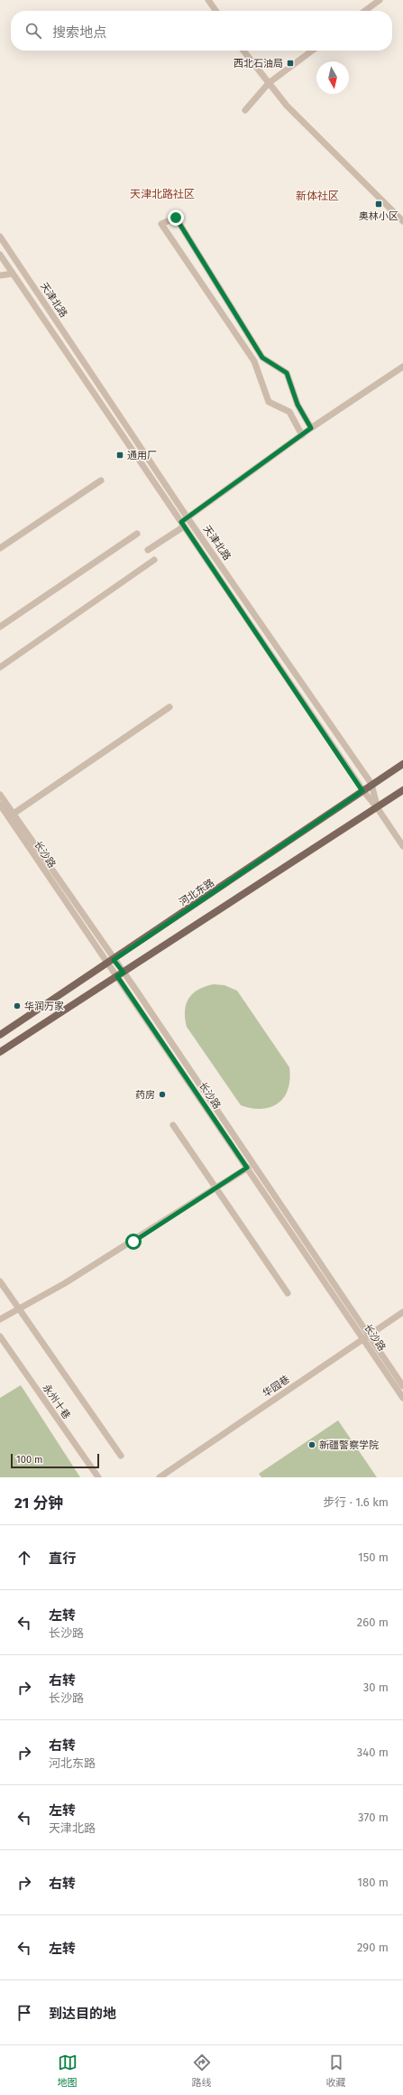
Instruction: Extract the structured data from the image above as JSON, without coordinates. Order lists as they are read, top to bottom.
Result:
{
  "streets": {
    "main road": ["河北东路"],
    "street": [
      "天津北路",
      "长沙路",
      "华园巷",
      "永州十巷"
    ]
  },
  "crossings": [
    ["天津北路", "河北东路"],
    ["长沙路", "河北东路"],
    ["长沙路", "华园巷"]
  ],
  "districts": ["天津北路社区", "新体社区"],
  "places": {
    "transit": ["西北石油局", "奥林小区", "通用厂"],
    "other": ["华润万家", "药房", "新疆警察学院"]
  },
  "scale_bar": "100 m",
  "north": "bottom",
  "page": {
    "search": "搜索地点",
    "scale": "100 m",
    "heading": ["21 分钟", "步行 · 1.6 km"],
    "list": [
      ["直行", "150 m"],
      ["左转", "长沙路", "260 m"],
      ["右转", "长沙路", "30 m"],
      ["右转", "河北东路", "340 m"],
      ["左转", "天津北路", "370 m"],
      ["右转", "180 m"],
      ["左转", "290 m"],
      "到达目的地"
    ],
    "nav": ["地图", "路线", "收藏"]
  }
}
